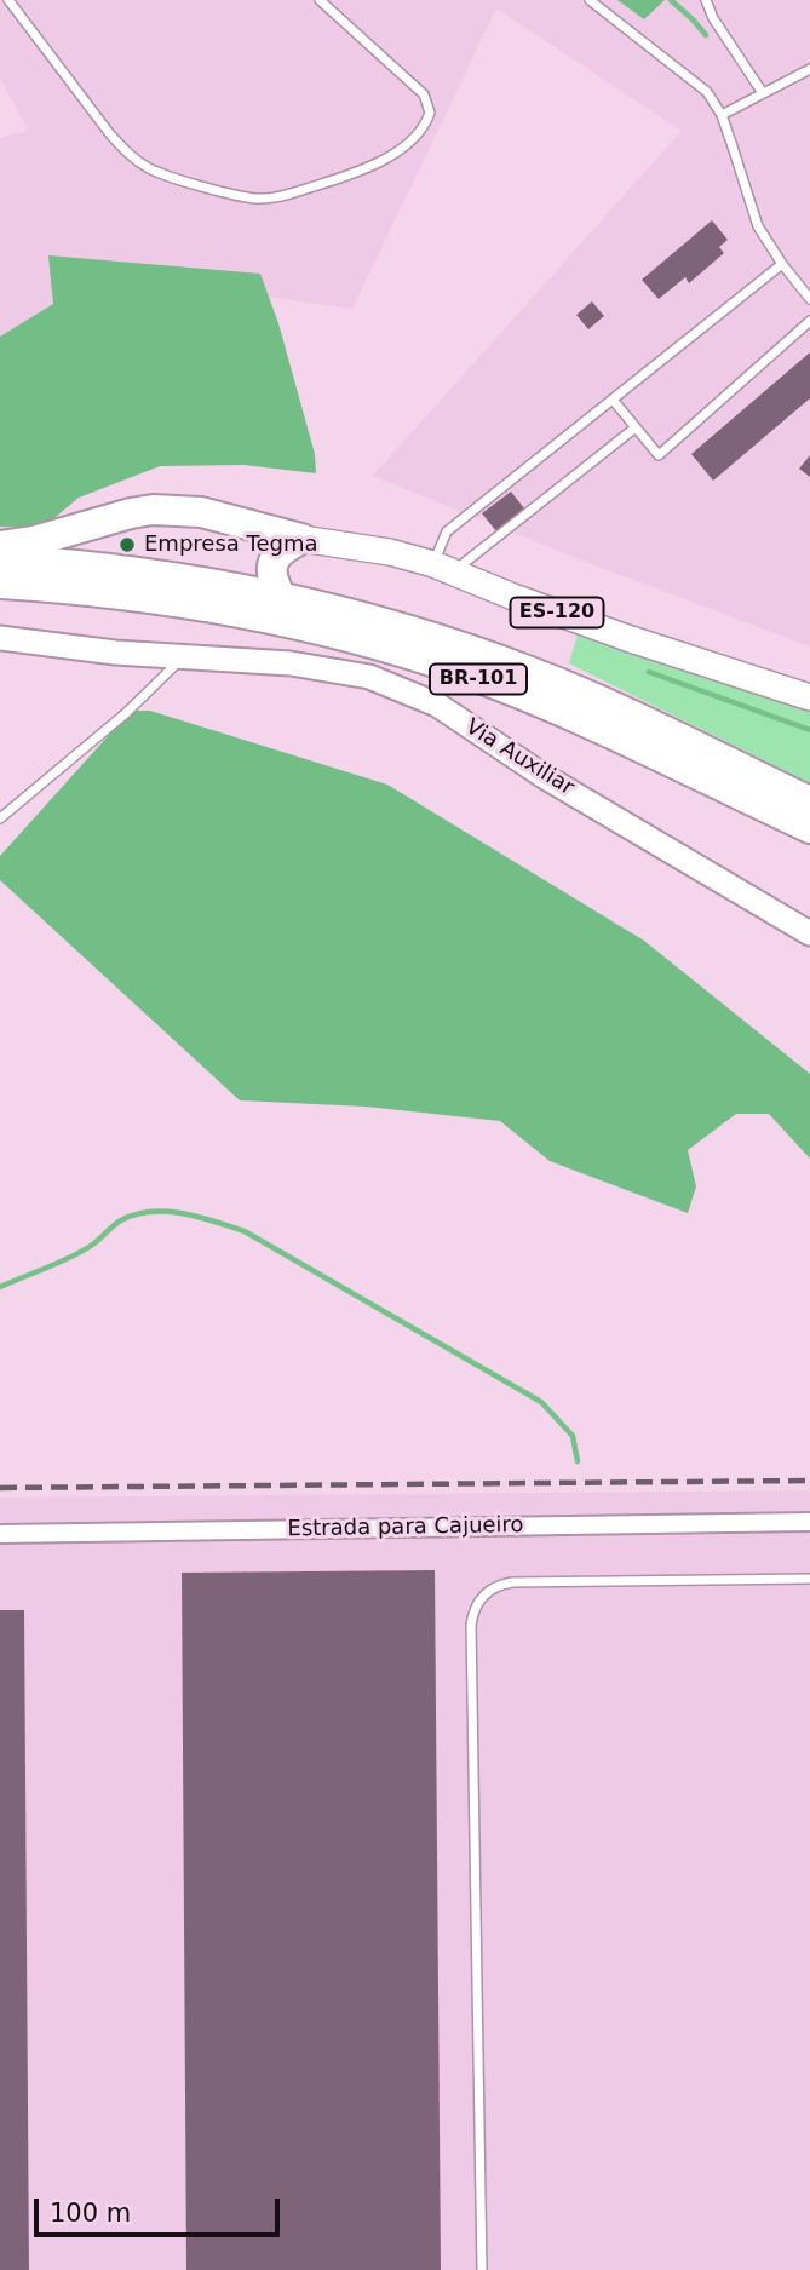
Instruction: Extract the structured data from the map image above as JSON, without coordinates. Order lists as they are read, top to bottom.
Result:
{
  "streets": {
    "highway": ["BR-101"],
    "main road": ["ES-120"],
    "street": ["Via Auxiliar", "Estrada para Cajueiro"]
  },
  "places": ["Empresa Tegma"],
  "scale_bar": "100 m"
}
